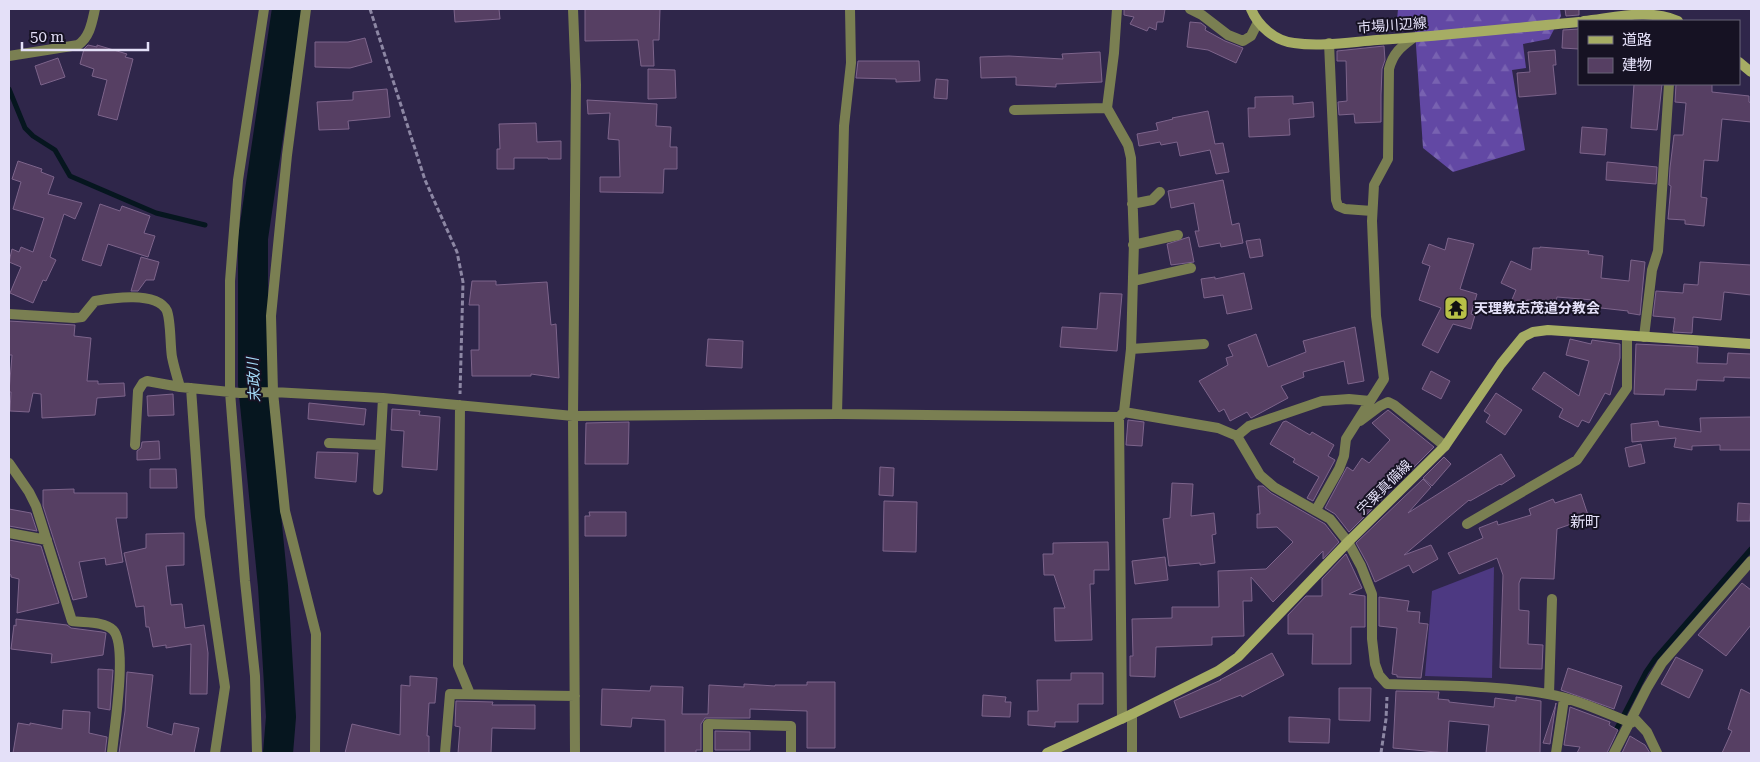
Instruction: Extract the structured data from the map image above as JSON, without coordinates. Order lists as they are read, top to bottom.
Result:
{
  "streets": {
    "main road": ["市場川辺線", "宍粟真備線"]
  },
  "districts": ["新町"],
  "water": ["末政川"],
  "places": {
    "temple": ["天理教志茂道分教会"]
  },
  "legend": ["道路", "建物"],
  "scale_bar": "50 m"
}
